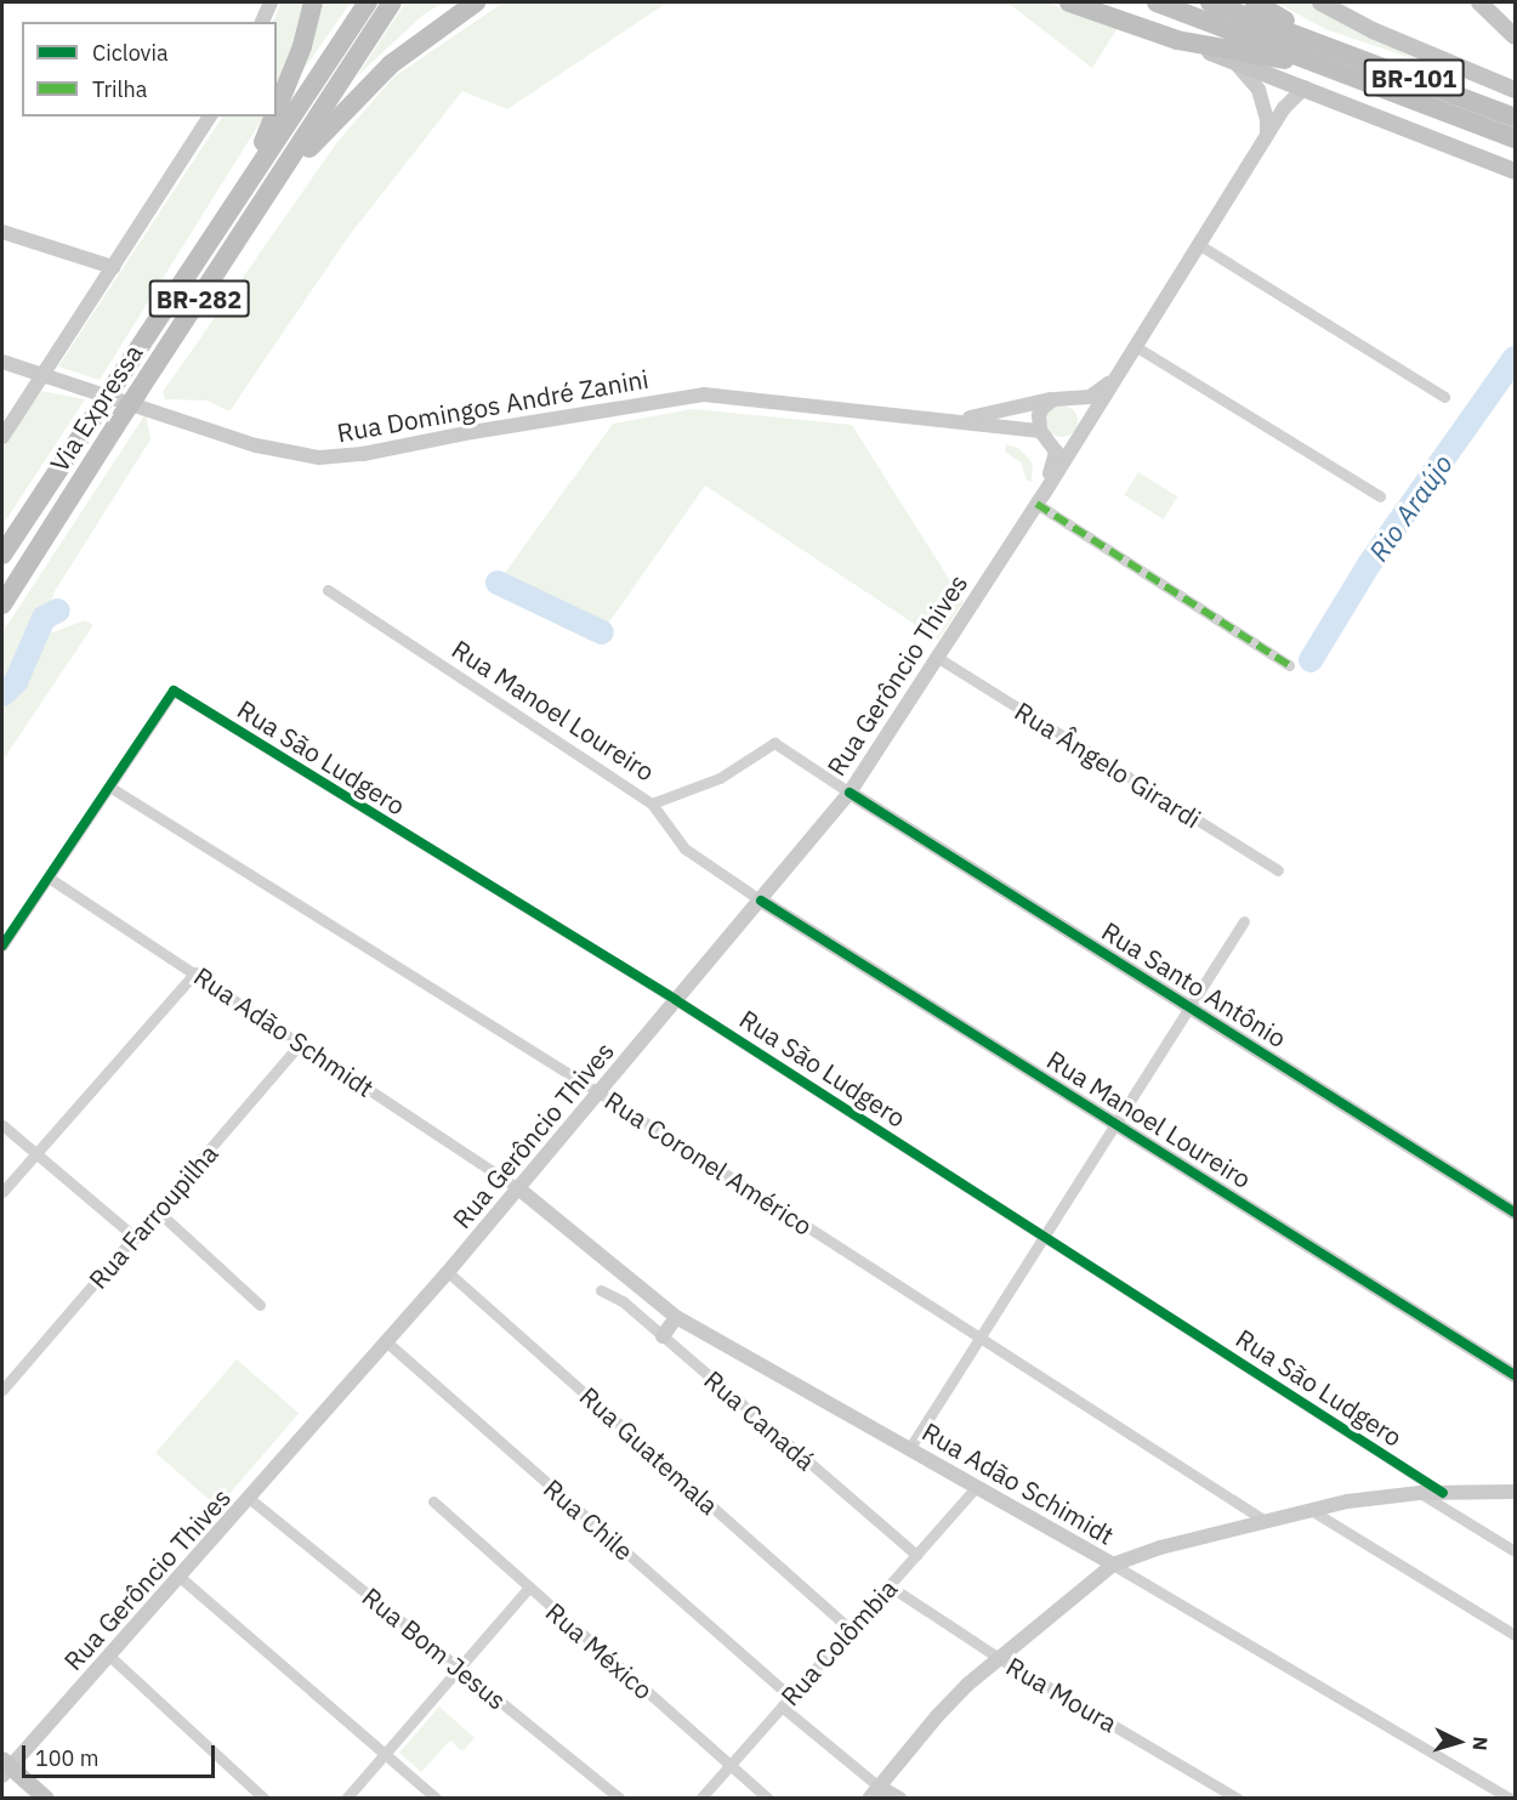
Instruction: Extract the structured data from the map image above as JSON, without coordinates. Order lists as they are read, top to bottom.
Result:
{
  "streets": {
    "highway": ["BR-101", "BR-282", "Via Expressa"],
    "main road": [
      "Rua Domingos André Zanini",
      "Rua Gerôncio Thives",
      "Rua Manoel Loureiro",
      "Rua Santo Antônio",
      "Rua Adão Schimidt"
    ],
    "street": [
      "Rua São Ludgero",
      "Rua Ângelo Girardi",
      "Rua Adão Schmidt",
      "Rua Coronel Américo",
      "Rua Farroupilha",
      "Rua Canadá",
      "Rua Guatemala",
      "Rua Chile",
      "Rua Colômbia",
      "Rua Bom Jesus",
      "Rua México",
      "Rua Moura"
    ]
  },
  "crossings": [
    ["Rua Domingos André Zanini", "Rua Gerôncio Thives"],
    ["Rua Gerôncio Thives", "Rua Manoel Loureiro"],
    ["Rua Gerôncio Thives", "Rua São Ludgero"],
    ["Rua Gerôncio Thives", "Rua Ângelo Girardi"],
    ["Rua Gerôncio Thives", "Rua Santo Antônio"],
    ["Rua Gerôncio Thives", "Rua Adão Schmidt"],
    ["Rua Gerôncio Thives", "Rua Coronel Américo"],
    ["Rua Gerôncio Thives", "Rua Guatemala"],
    ["Rua Gerôncio Thives", "Rua Adão Schimidt"],
    ["Rua Gerôncio Thives", "Rua Chile"],
    ["Rua Gerôncio Thives", "Rua Bom Jesus"],
    ["Rua Manoel Loureiro", "Rua Santo Antônio"],
    ["Rua São Ludgero", "Rua Coronel Américo"],
    ["Rua Adão Schmidt", "Rua Farroupilha"],
    ["Rua Adão Schmidt", "Rua Adão Schimidt"],
    ["Rua Canadá", "Rua Colômbia"],
    ["Rua Guatemala", "Rua Colômbia"],
    ["Rua Adão Schimidt", "Rua Colômbia"],
    ["Rua Chile", "Rua Colômbia"],
    ["Rua Colômbia", "Rua México"],
    ["Rua Colômbia", "Rua Moura"]
  ],
  "water": ["Rio Araújo"],
  "legend": ["Ciclovia", "Trilha"],
  "scale_bar": "100 m",
  "north": "right"
}
